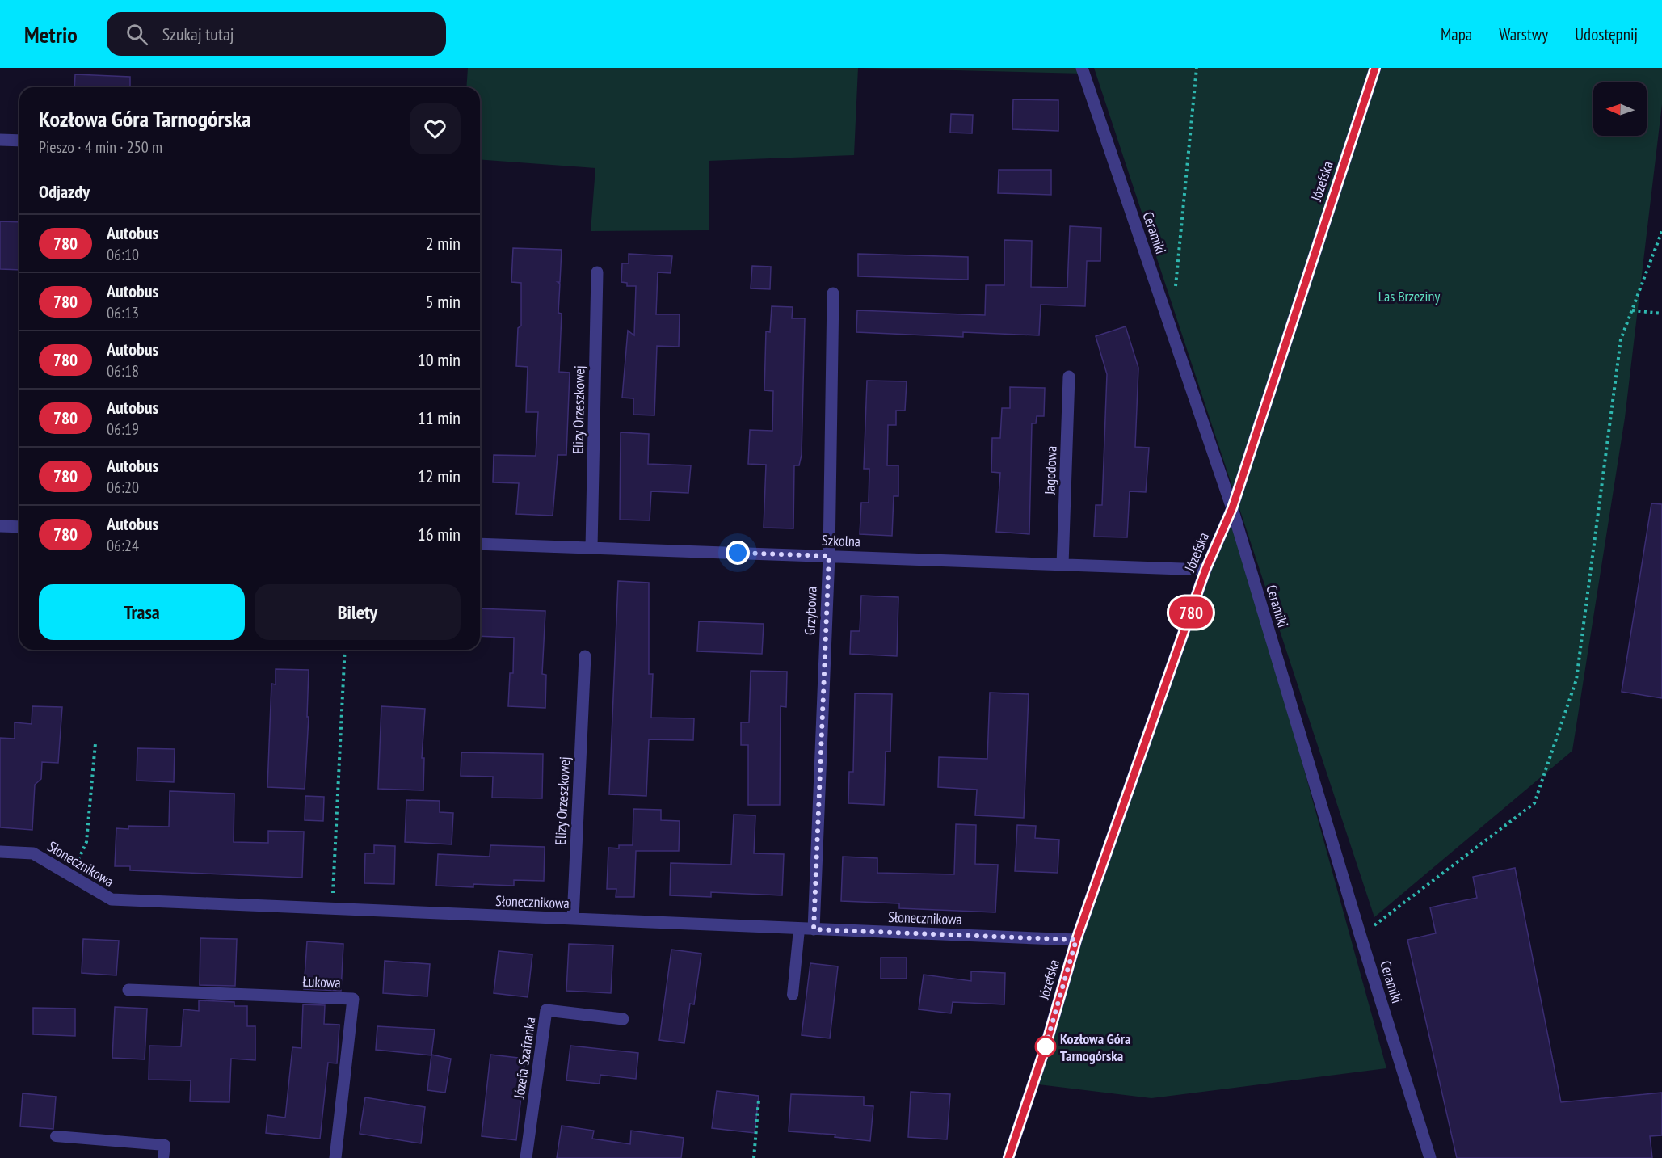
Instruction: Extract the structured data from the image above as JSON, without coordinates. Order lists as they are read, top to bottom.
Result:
{
  "streets": {
    "street": [
      "Józefska",
      "Ceramiki",
      "Elizy Orzeszkowej",
      "Jagodowa",
      "Szkolna",
      "Grzybowa",
      "Słonecznikowa",
      "Łukowa",
      "Józefa Szafranka"
    ]
  },
  "crossings": [
    ["Józefska", "Ceramiki"],
    ["Józefska", "Szkolna"],
    ["Józefska", "Słonecznikowa"],
    ["Elizy Orzeszkowej", "Szkolna"],
    ["Elizy Orzeszkowej", "Słonecznikowa"],
    ["Jagodowa", "Szkolna"],
    ["Szkolna", "Grzybowa"],
    ["Grzybowa", "Słonecznikowa"]
  ],
  "parks": ["Las Brzeziny"],
  "places": ["Kozłowa Góra Tarnogórska"],
  "lines": ["bus line 780"],
  "north": "left",
  "page": {
    "header": "Metrio",
    "search": "Szukaj tutaj",
    "nav": ["Mapa", "Warstwy", "Udostępnij"],
    "on_map": "780",
    "heading": [
      ["Kozłowa Góra Tarnogórska", "Pieszo · 4 min · 250 m"],
      "Odjazdy"
    ],
    "list": [
      {
        "mark": "780",
        "name": "Autobus",
        "note": "06:10",
        "value": "2 min"
      },
      {
        "mark": "780",
        "name": "Autobus",
        "note": "06:13",
        "value": "5 min"
      },
      {
        "mark": "780",
        "name": "Autobus",
        "note": "06:18",
        "value": "10 min"
      },
      {
        "mark": "780",
        "name": "Autobus",
        "note": "06:19",
        "value": "11 min"
      },
      {
        "mark": "780",
        "name": "Autobus",
        "note": "06:20",
        "value": "12 min"
      },
      {
        "mark": "780",
        "name": "Autobus",
        "note": "06:24",
        "value": "16 min"
      }
    ],
    "buttons": ["Trasa", "Bilety"]
  }
}
